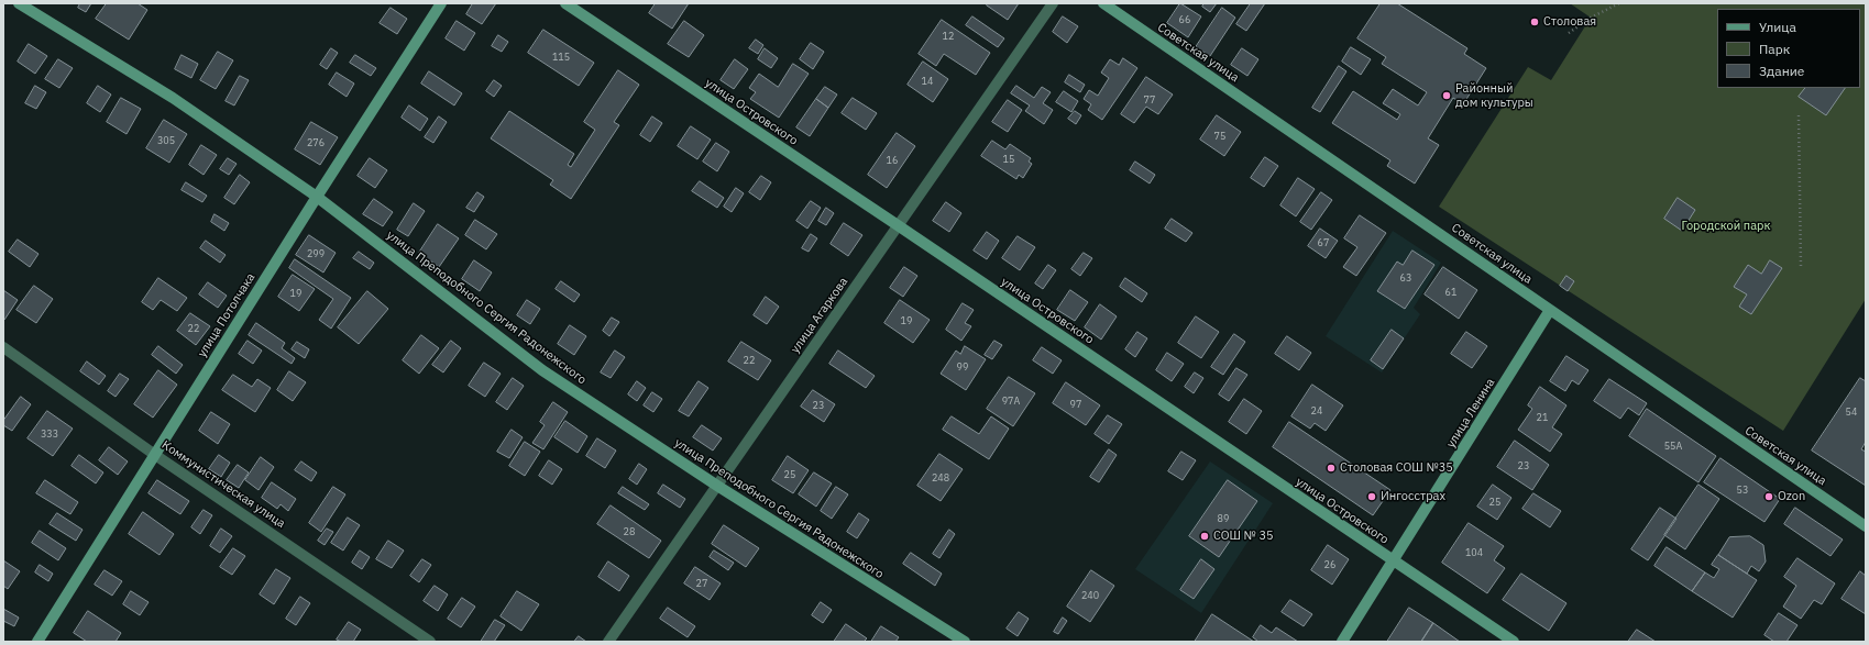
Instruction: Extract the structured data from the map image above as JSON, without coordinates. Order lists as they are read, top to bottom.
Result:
{
  "streets": {
    "street": [
      "Советская улица",
      "улица Островского",
      "улица Преподобного Сергия Радонежского",
      "улица Потолчака",
      "улица Агаркова",
      "улица Ленина",
      "Коммунистическая улица"
    ]
  },
  "crossings": [
    ["Советская улица", "улица Ленина"],
    ["улица Островского", "улица Агаркова"],
    ["улица Островского", "улица Ленина"],
    ["улица Преподобного Сергия Радонежского", "улица Потолчака"],
    ["улица Преподобного Сергия Радонежского", "улица Агаркова"],
    ["улица Потолчака", "Коммунистическая улица"]
  ],
  "parks": ["Городской парк"],
  "places": [
    "Столовая",
    "Районный дом культуры",
    "Столовая СОШ №35",
    "Ингосстрах",
    "Ozon",
    "СОШ № 35"
  ],
  "house_numbers": [
    "66",
    "12",
    "115",
    "14",
    "77",
    "75",
    "305",
    "276",
    "15",
    "16",
    "67",
    "299",
    "63",
    "61",
    "19",
    "19",
    "22",
    "22",
    "99",
    "97А",
    "97",
    "23",
    "24",
    "54",
    "21",
    "333",
    "55А",
    "23",
    "25",
    "248",
    "53",
    "25",
    "89",
    "28",
    "104",
    "26",
    "27",
    "240"
  ],
  "legend": ["Улица", "Парк", "Здание"]
}
